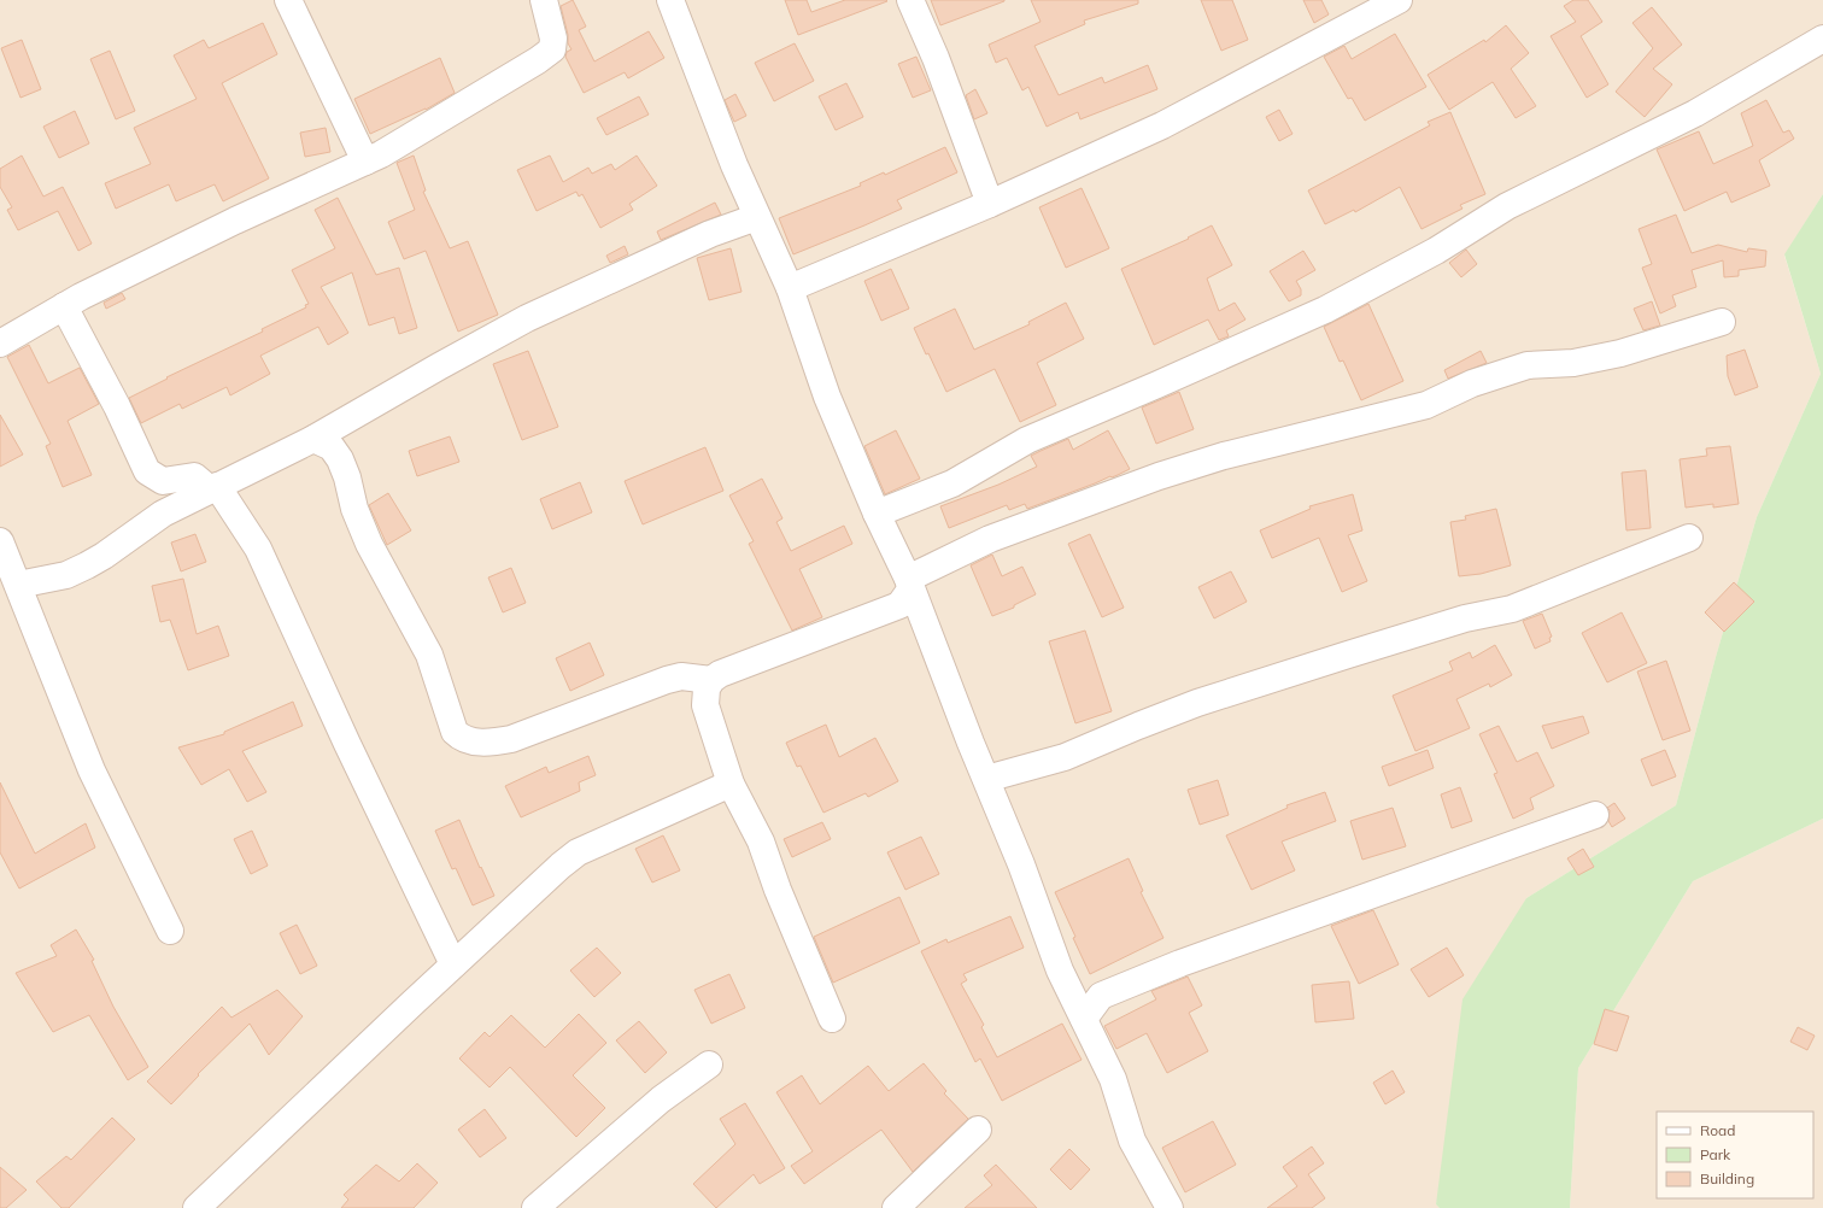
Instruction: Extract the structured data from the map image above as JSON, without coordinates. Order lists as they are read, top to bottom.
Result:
{
  "legend": ["Road", "Park", "Building"]
}
